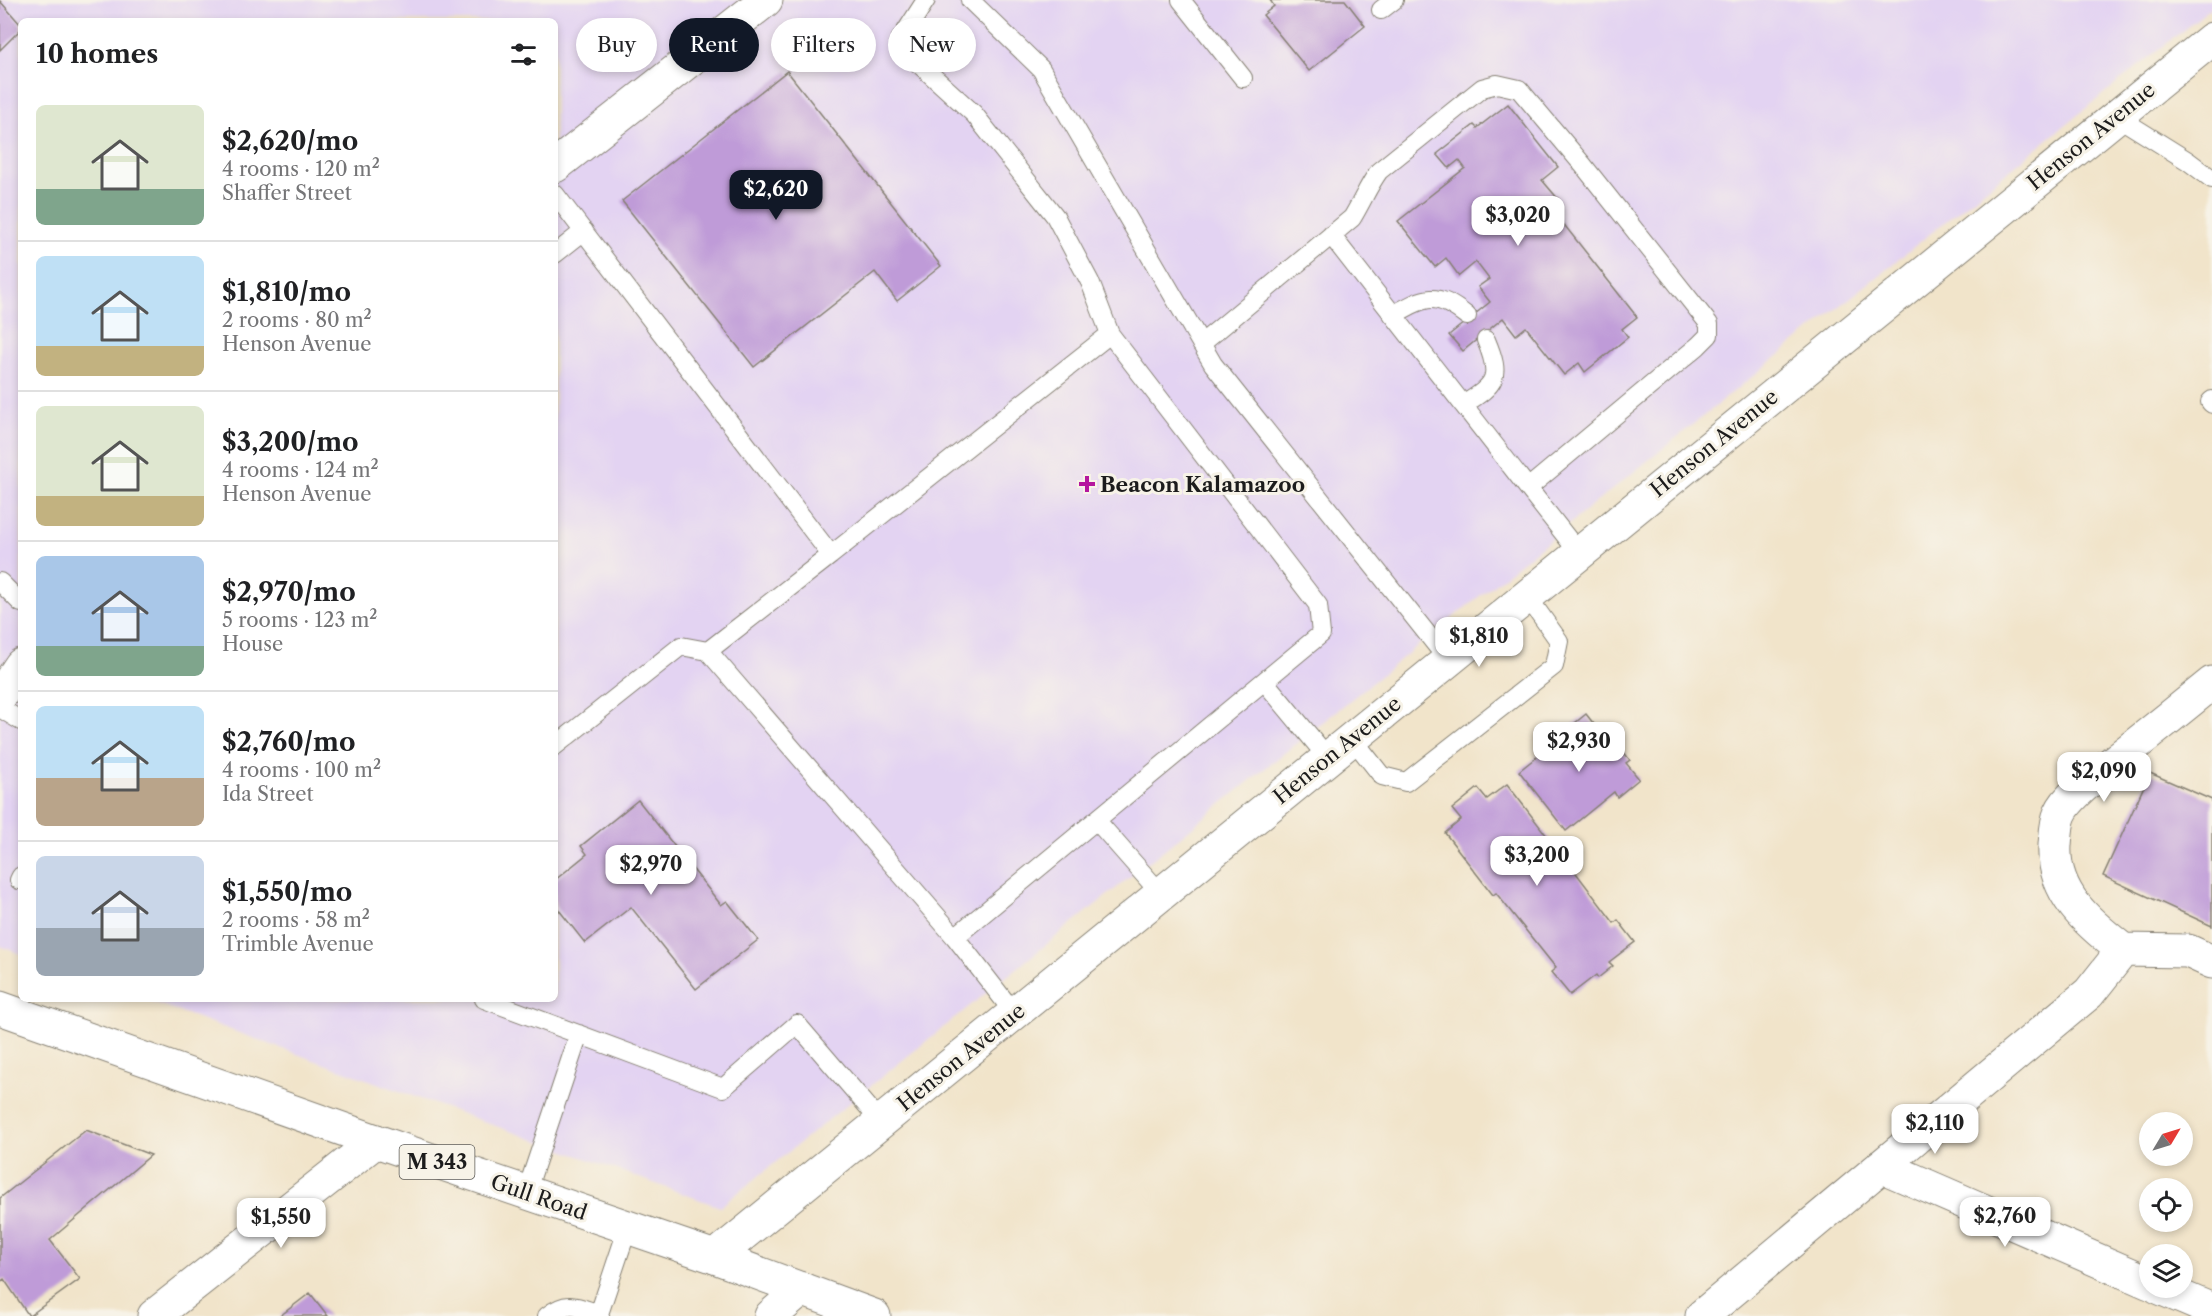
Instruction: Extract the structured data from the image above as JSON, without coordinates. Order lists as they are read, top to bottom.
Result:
{
  "streets": {
    "street": ["Henson Avenue", "M 343", "Gull Road"]
  },
  "crossings": [
    ["Henson Avenue", "Gull Road"]
  ],
  "places": {
    "health": ["Beacon Kalamazoo"]
  },
  "north": "top right",
  "page": {
    "chip": [
      "Buy",
      "Rent",
      "Filters",
      "New"
    ],
    "heading": "10 homes",
    "list": [
      {
        "name": "$2,620/mo",
        "note": "4 rooms · 120 m² · Shaffer Street"
      },
      {
        "name": "$1,810/mo",
        "note": "2 rooms · 80 m² · Henson Avenue"
      },
      {
        "name": "$3,200/mo",
        "note": "4 rooms · 124 m² · Henson Avenue"
      },
      {
        "name": "$2,970/mo",
        "note": "5 rooms · 123 m² · House"
      },
      {
        "name": "$2,760/mo",
        "note": "4 rooms · 100 m² · Ida Street"
      },
      {
        "name": "$1,550/mo",
        "note": "2 rooms · 58 m² · Trimble Avenue"
      }
    ],
    "price": [
      "$2,620",
      "$3,020",
      "$1,810",
      "$2,930",
      "$2,090",
      "$3,200",
      "$2,970",
      "$2,110",
      "$2,760",
      "$1,550"
    ]
  }
}
